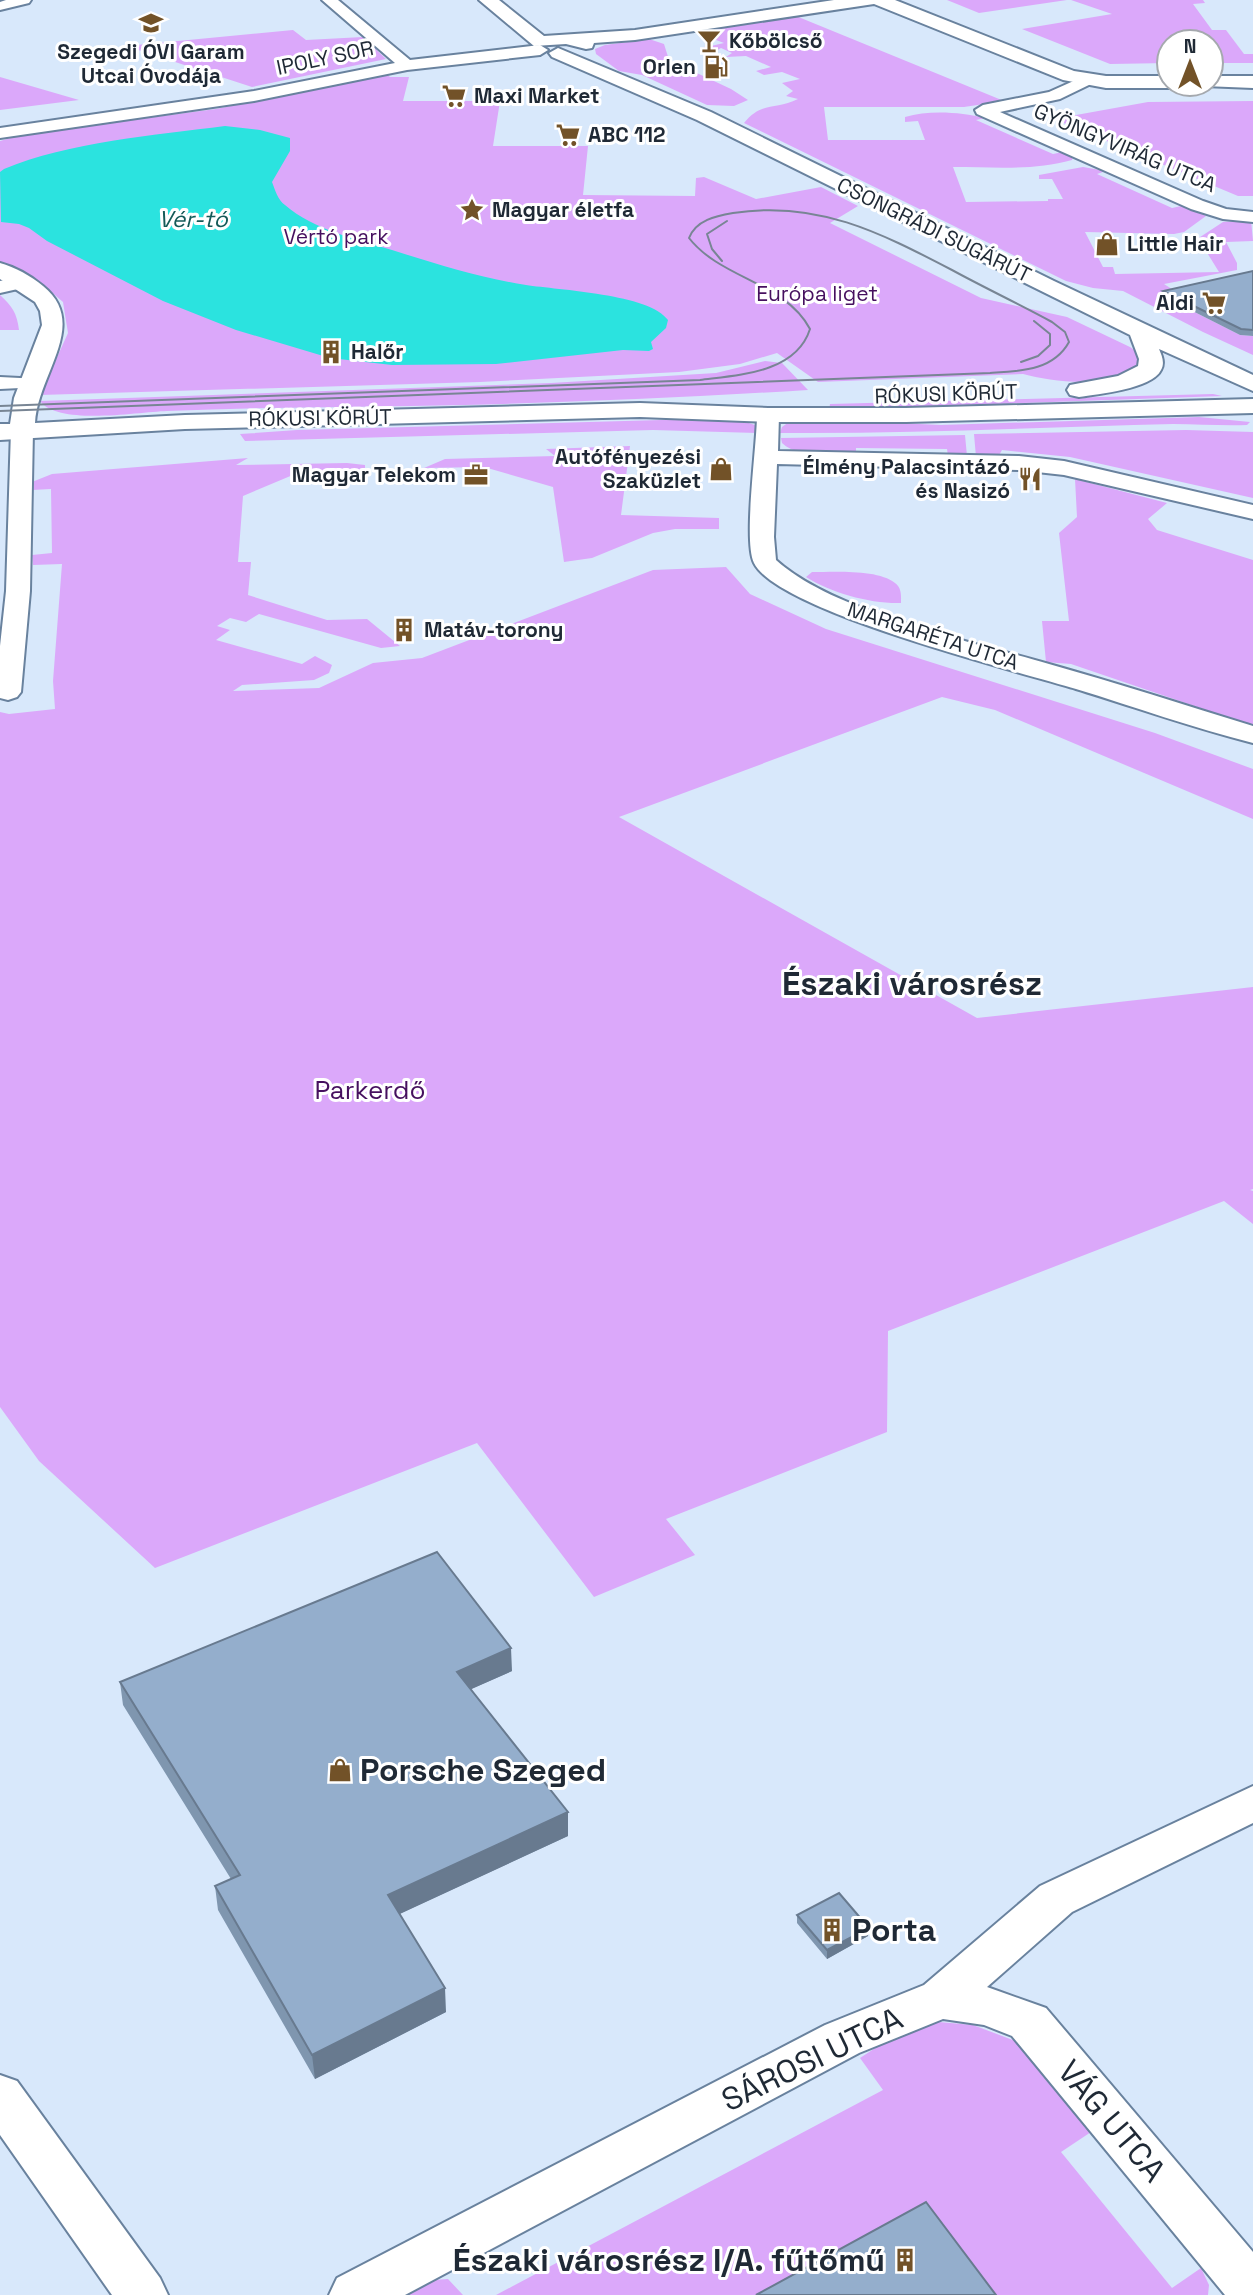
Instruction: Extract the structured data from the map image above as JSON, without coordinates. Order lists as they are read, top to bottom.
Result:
{
  "streets": {
    "main road": ["IPOLY SOR", "CSONGRÁDI SUGÁRÚT", "RÓKUSI KÖRÚT"],
    "street": [
      "GYÖNGYVIRÁG UTCA",
      "MARGARÉTA UTCA",
      "SÁROSI UTCA",
      "VÁG UTCA"
    ]
  },
  "crossings": [
    ["IPOLY SOR", "CSONGRÁDI SUGÁRÚT"],
    ["CSONGRÁDI SUGÁRÚT", "RÓKUSI KÖRÚT"],
    ["RÓKUSI KÖRÚT", "MARGARÉTA UTCA"],
    ["SÁROSI UTCA", "VÁG UTCA"]
  ],
  "districts": ["Északi városrész"],
  "water": ["Vér-tó"],
  "parks": ["Vértó park", "Európa liget", "Parkerdő"],
  "places": {
    "school or university": ["Szegedi ÓVI Garam Utcai Óvodája"],
    "bar": ["Kőbölcső"],
    "fuel station": ["Orlen"],
    "supermarket": ["Maxi Market", "ABC 112", "Aldi"],
    "place": ["Magyar életfa"],
    "shop": ["Little Hair", "Autófényezési Szaküzlet", "Porsche Szeged"],
    "building": [
      "Halőr",
      "Matáv-torony",
      "Porta",
      "Északi városrész I/A. fűtőmű"
    ],
    "office": ["Magyar Telekom"],
    "restaurant": ["Élmény Palacsintázó és Nasizó"]
  },
  "north": "top"
}
